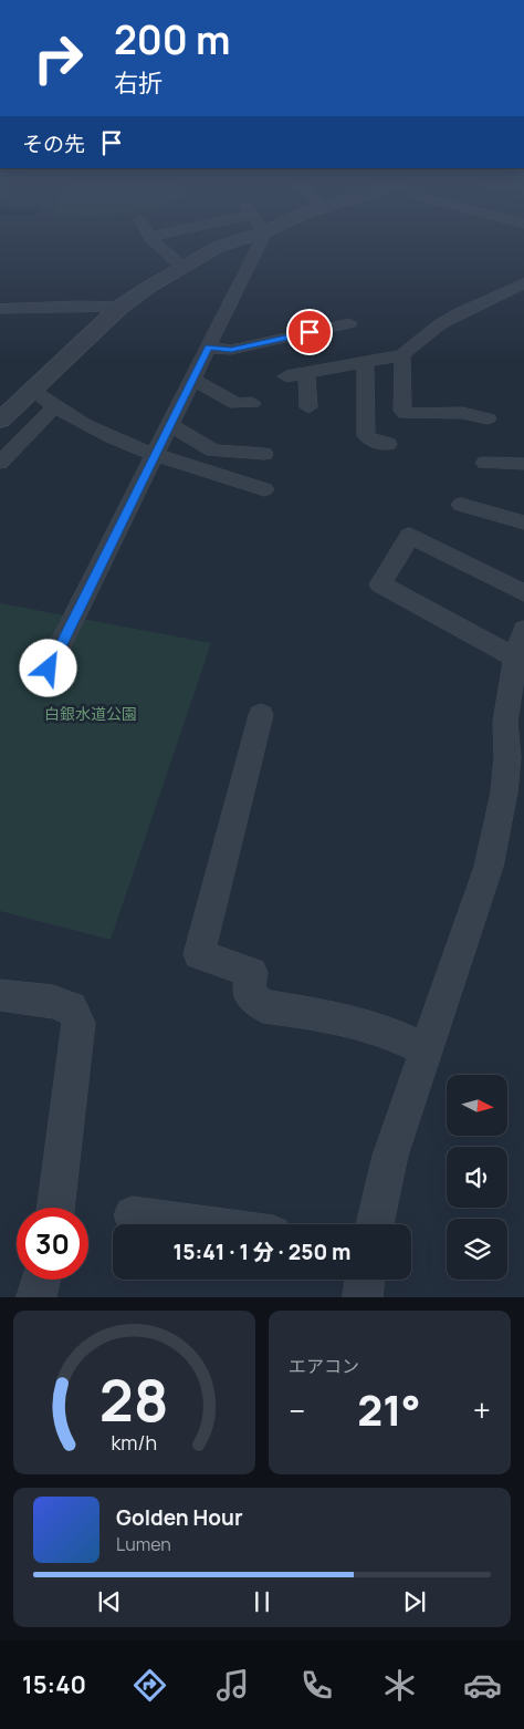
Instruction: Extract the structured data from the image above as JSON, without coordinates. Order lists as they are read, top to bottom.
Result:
{
  "parks": ["白銀水道公園"],
  "north": "right",
  "page": {
    "turn": ["200 m", "右折"],
    "then": "その先",
    "limit": "30",
    "trip": "15:41 · 1 分 · 250 m",
    "tile": "エアコン",
    "heat": ["−", "21°", "+"],
    "song": ["Golden Hour", "Lumen"],
    "tabs": "15:40",
    "gauge": ["28", "km/h"]
  }
}
